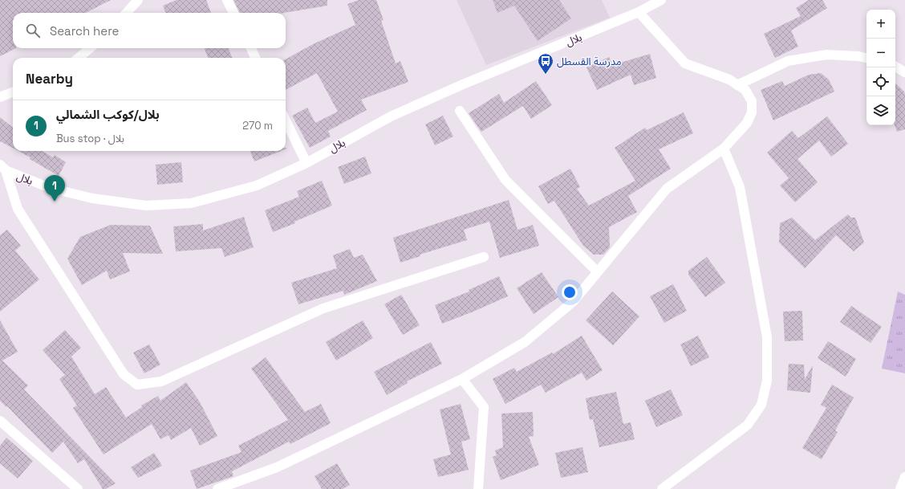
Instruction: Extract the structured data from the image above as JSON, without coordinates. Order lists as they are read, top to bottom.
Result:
{
  "streets": {
    "street": ["بلال"]
  },
  "places": {
    "bus stop": ["مدرسة القسطل"]
  },
  "page": {
    "map_buttons": ["+", "−"],
    "search": "Search here",
    "heading": "Nearby",
    "list": [
      {
        "mark": "1",
        "name": "بلال/كوكب الشمالي",
        "note": "Bus stop · بلال",
        "value": "270 m"
      }
    ],
    "pins": "1"
  }
}
